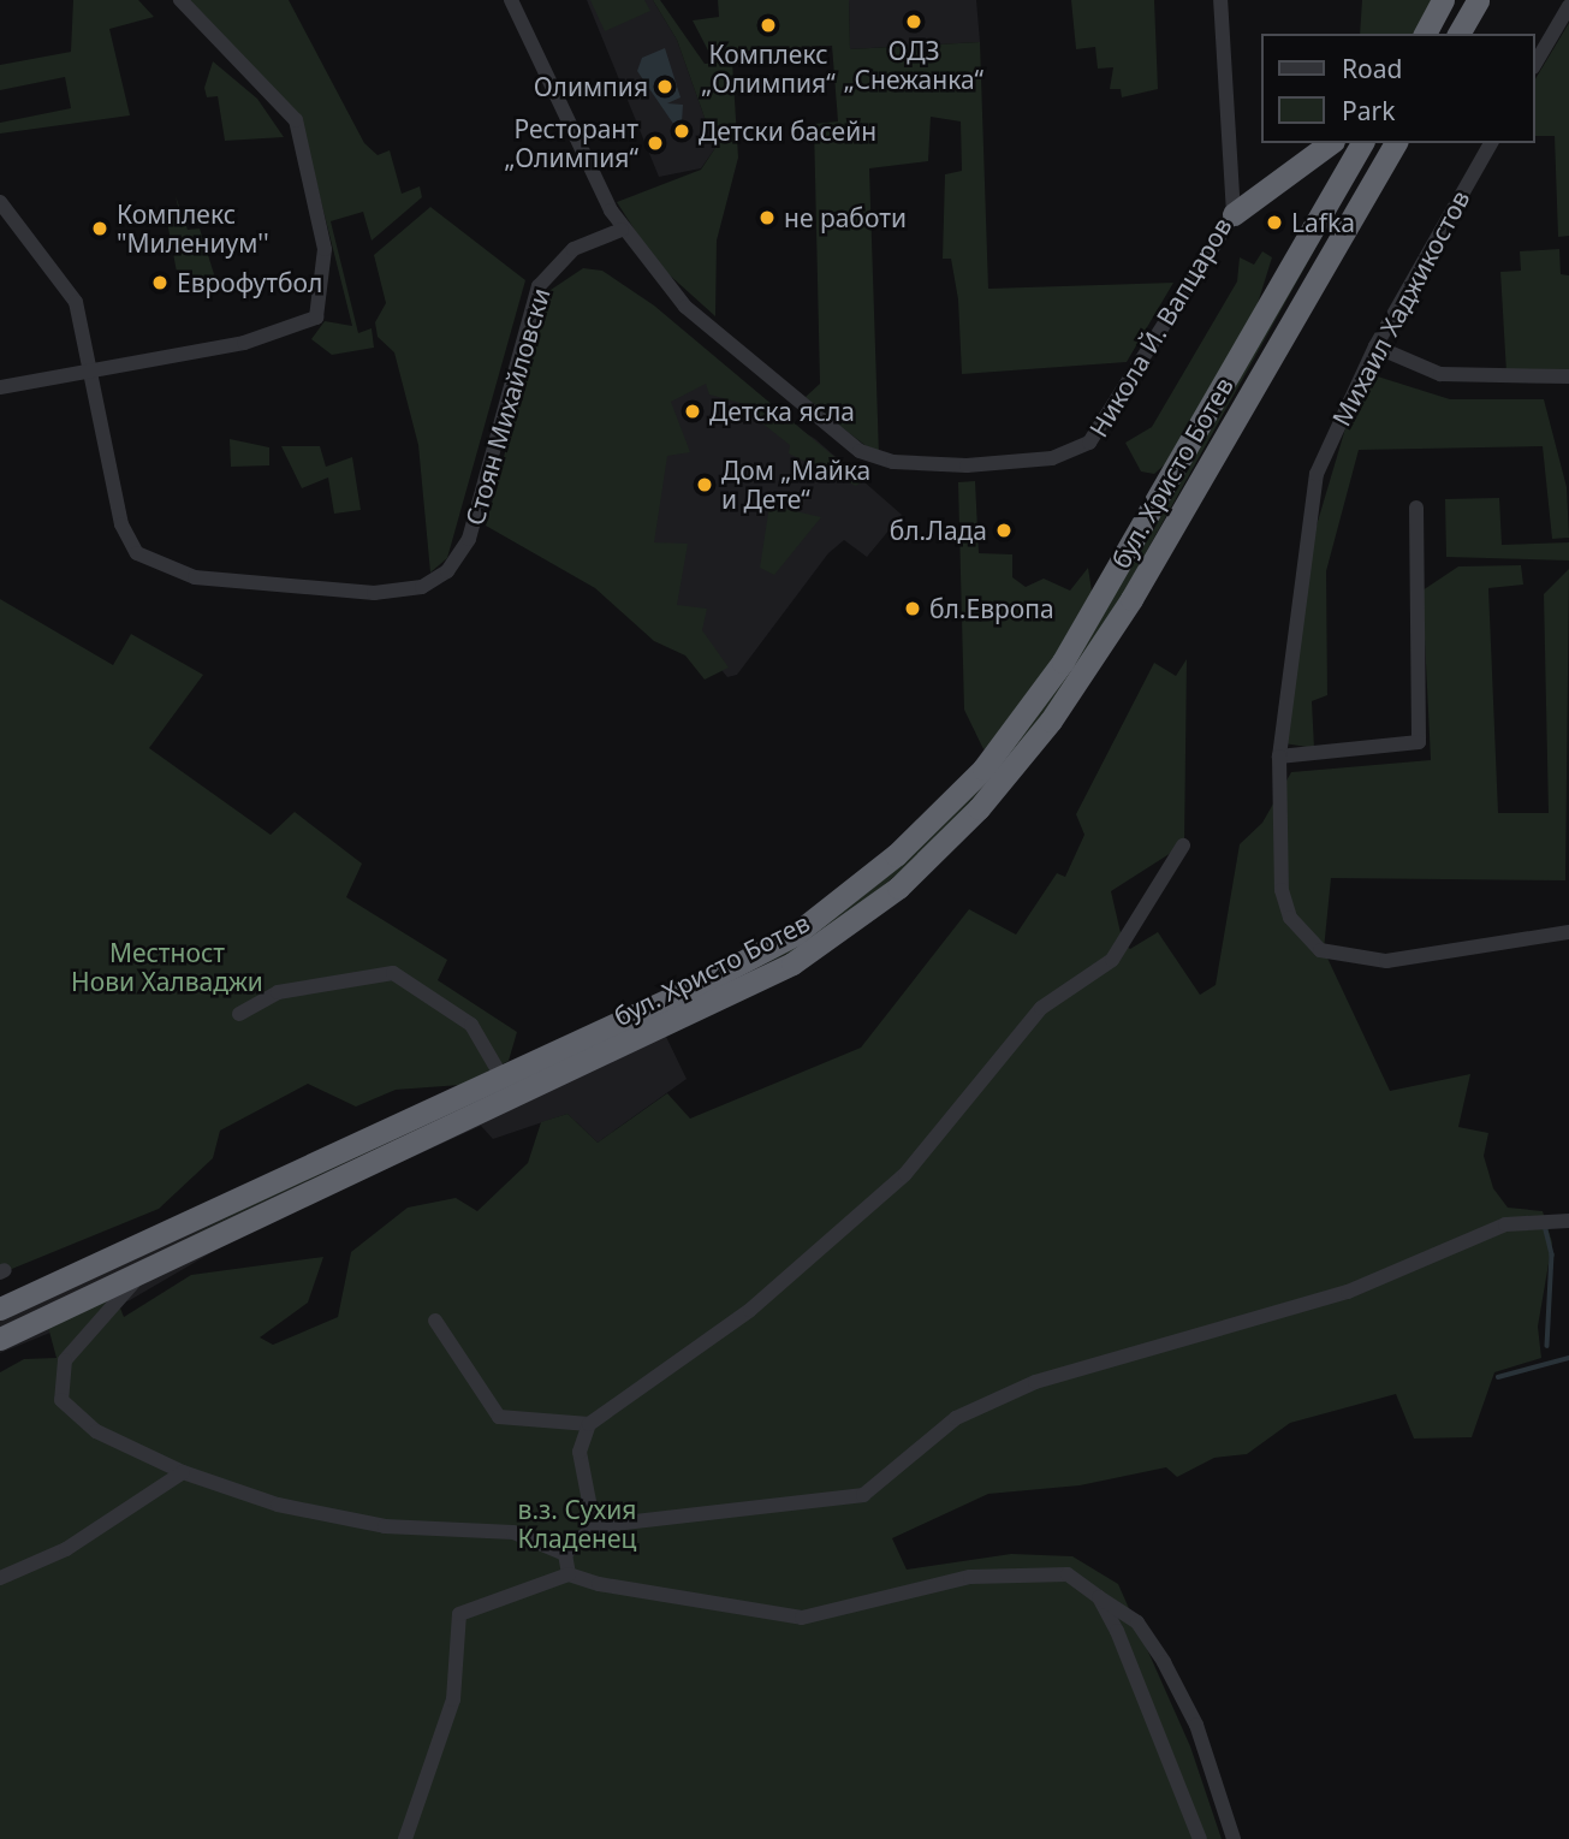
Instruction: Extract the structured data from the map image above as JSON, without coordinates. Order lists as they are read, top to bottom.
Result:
{
  "streets": {
    "highway": ["бул. Христо Ботев"],
    "street": ["Михаил Хаджикостов", "Никола Й. Вапцаров", "Стоян Михайловски"]
  },
  "crossings": [
    ["Никола Й. Вапцаров", "Стоян Михайловски"]
  ],
  "parks": ["Местност Нови Халваджи", "в.з. Сухия Кладенец"],
  "places": [
    "ОДЗ „Снежанка“",
    "Комплекс „Олимпия“",
    "Олимпия",
    "Детски басейн",
    "Ресторант „Олимпия“",
    "не работи",
    "Lafka",
    "Комплекс \"Милениум''",
    "Еврофутбол",
    "Детска ясла",
    "Дом „Майка и Дете“",
    "бл.Лада",
    "бл.Европа"
  ],
  "legend": ["Road", "Park"]
}
